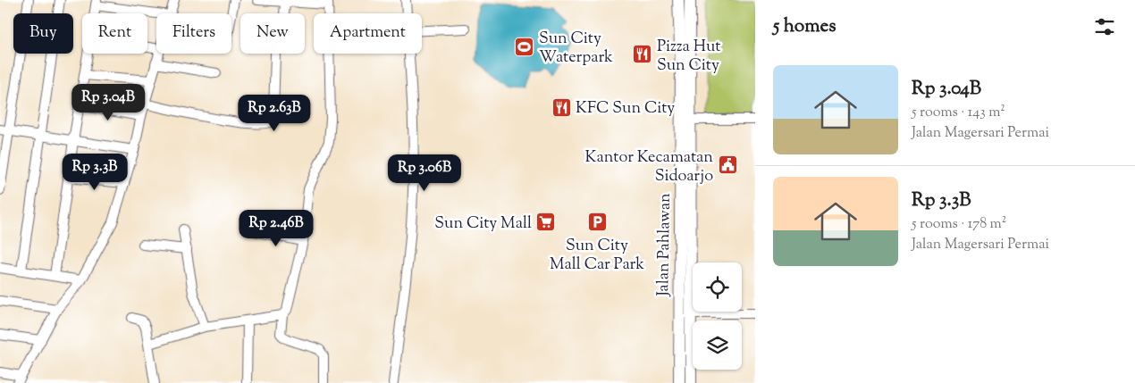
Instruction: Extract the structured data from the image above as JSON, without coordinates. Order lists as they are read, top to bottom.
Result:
{
  "streets": {
    "main road": ["Jalan Pahlawan"]
  },
  "places": {
    "sports": ["Sun City Waterpark"],
    "restaurant": ["Pizza Hut Sun City", "KFC Sun City"],
    "public building": ["Kantor Kecamatan Sidoarjo"],
    "supermarket": ["Sun City Mall"],
    "parking": ["Sun City Mall Car Park"]
  },
  "page": {
    "heading": "5 homes",
    "chip": [
      "Buy",
      "Rent",
      "Filters",
      "New",
      "Apartment"
    ],
    "list": [
      {
        "name": "Rp 3.04B",
        "note": "5 rooms · 143 m² · Jalan Magersari Permai"
      },
      {
        "name": "Rp 3.3B",
        "note": "5 rooms · 178 m² · Jalan Magersari Permai"
      }
    ],
    "price": [
      "Rp 3.04B",
      "Rp 2.63B",
      "Rp 3.3B",
      "Rp 3.06B",
      "Rp 2.46B"
    ]
  }
}
